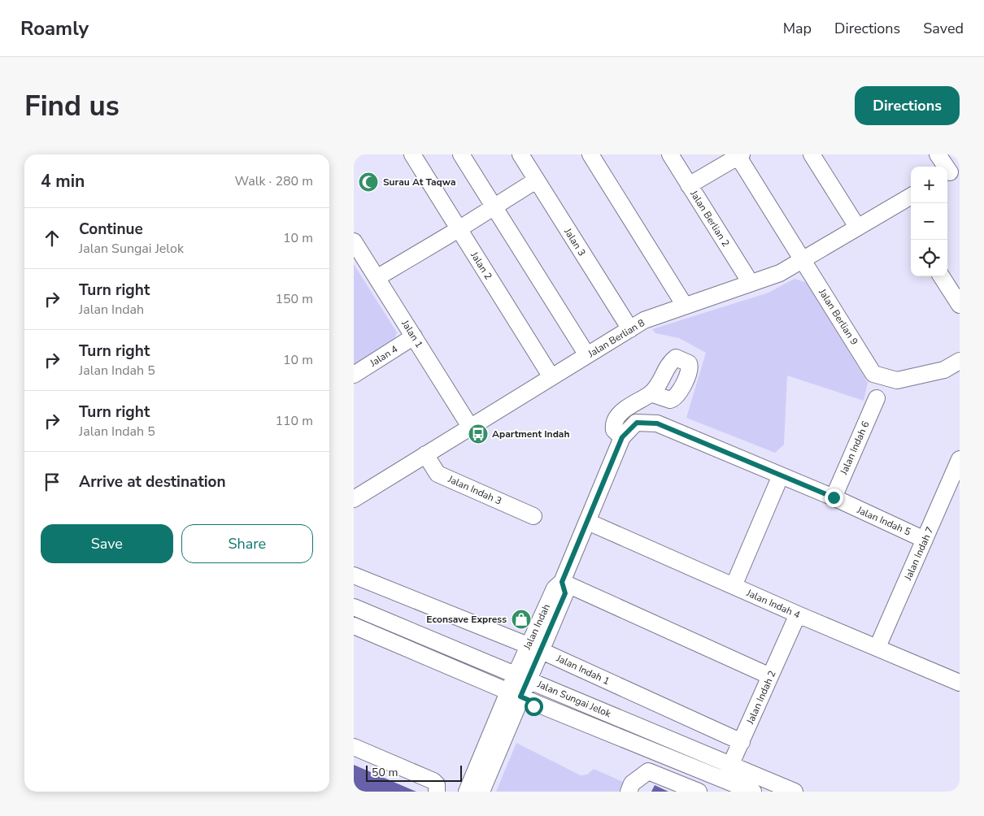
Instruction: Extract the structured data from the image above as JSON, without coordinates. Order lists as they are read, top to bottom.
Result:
{
  "streets": {
    "street": [
      "Jalan Berlian 2",
      "Jalan 3",
      "Jalan 2",
      "Jalan Berlian 9",
      "Jalan 1",
      "Jalan Berlian 8",
      "Jalan 4",
      "Jalan Indah 6",
      "Jalan Indah 3",
      "Jalan Indah 5",
      "Jalan Indah 7",
      "Jalan Indah 4",
      "Jalan Indah",
      "Jalan Indah 1",
      "Jalan Indah 2",
      "Jalan Sungai Jelok"
    ]
  },
  "crossings": [
    ["Jalan Berlian 2", "Jalan Berlian 8"],
    ["Jalan 3", "Jalan Berlian 8"],
    ["Jalan 2", "Jalan Berlian 8"],
    ["Jalan Berlian 9", "Jalan Berlian 8"],
    ["Jalan 1", "Jalan Berlian 8"],
    ["Jalan 1", "Jalan 4"],
    ["Jalan Berlian 8", "Jalan Indah 3"],
    ["Jalan Indah 6", "Jalan Indah 5"],
    ["Jalan Indah 5", "Jalan Indah 7"],
    ["Jalan Indah 5", "Jalan Indah"],
    ["Jalan Indah 7", "Jalan Indah 4"],
    ["Jalan Indah 4", "Jalan Indah"],
    ["Jalan Indah 4", "Jalan Indah 2"],
    ["Jalan Indah", "Jalan Indah 1"],
    ["Jalan Indah", "Jalan Sungai Jelok"],
    ["Jalan Indah 1", "Jalan Indah 2"],
    ["Jalan Indah 2", "Jalan Sungai Jelok"]
  ],
  "places": {
    "mosque": ["Surau At Taqwa"],
    "bus stop": ["Apartment Indah"],
    "shop": ["Econsave Express"]
  },
  "scale_bar": "50 m",
  "page": {
    "header": "Roamly",
    "nav": ["Map", "Directions", "Saved"],
    "buttons": [
      "Directions",
      ["Save", "Share"]
    ],
    "title": "Find us",
    "heading": ["4 min", "Walk · 280 m"],
    "map_buttons": ["+", "−"],
    "list": [
      ["Continue", "Jalan Sungai Jelok", "10 m"],
      ["Turn right", "Jalan Indah", "150 m"],
      ["Turn right", "Jalan Indah 5", "10 m"],
      ["Turn right", "Jalan Indah 5", "110 m"],
      "Arrive at destination"
    ],
    "scale": "50 m"
  }
}
